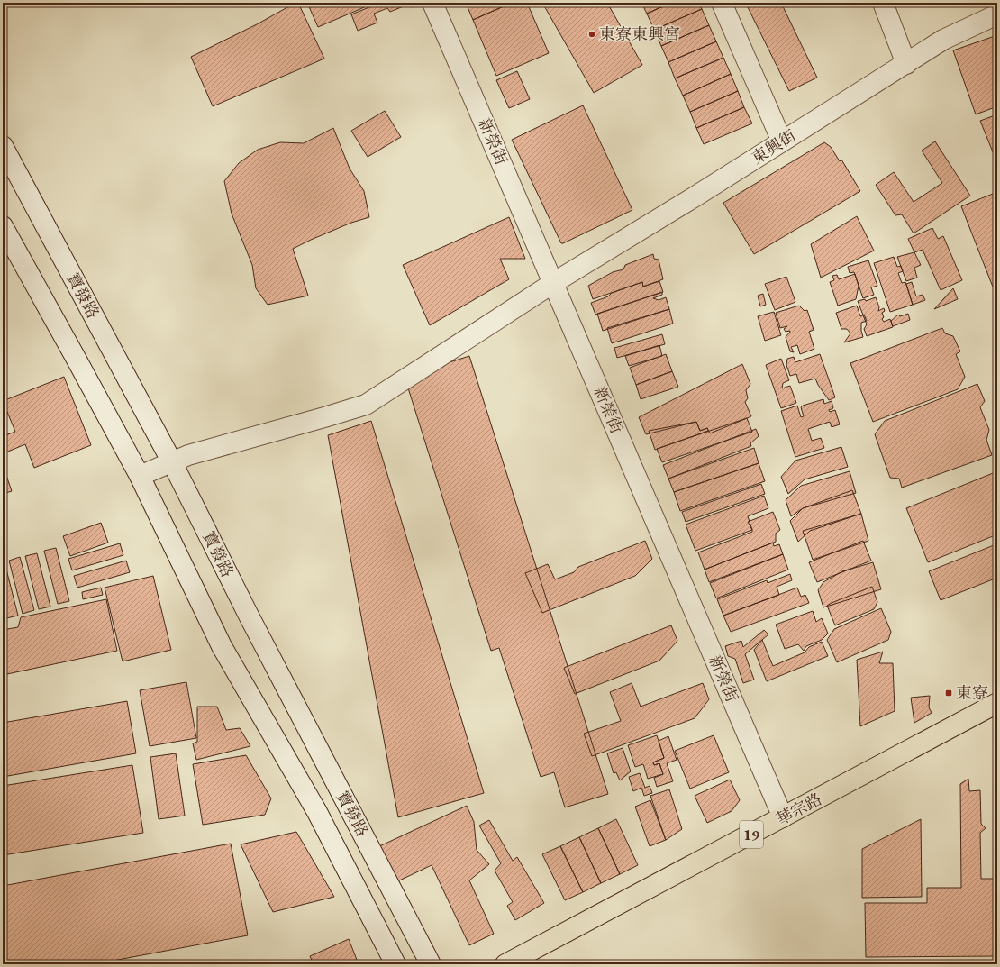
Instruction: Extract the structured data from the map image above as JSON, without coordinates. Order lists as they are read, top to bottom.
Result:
{
  "streets": {
    "main road": ["華宗路", "19"],
    "street": ["新榮街", "東興街", "寶發路"]
  },
  "crossings": [
    ["新榮街", "東興街"],
    ["新榮街", "華宗路"],
    ["東興街", "寶發路"]
  ],
  "places": {
    "other": ["東寮東興宮"],
    "transit": ["東寮"]
  }
}
